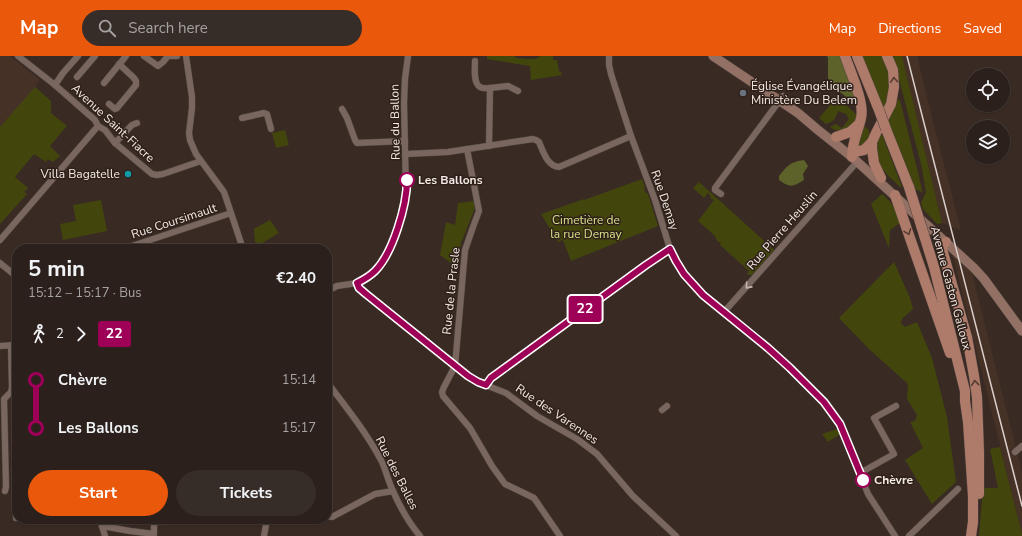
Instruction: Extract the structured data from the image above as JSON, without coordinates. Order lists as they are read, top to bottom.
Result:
{
  "streets": {
    "main road": ["Avenue Gaston Galloux"],
    "street": [
      "Rue du Ballon",
      "Avenue Saint-Fiacre",
      "Rue Demay",
      "Rue Coursimault",
      "Rue Pierre Heuslin",
      "Rue de la Prasle",
      "Rue des Varennes",
      "Rue des Balles"
    ]
  },
  "crossings": [
    ["Rue du Ballon", "Rue des Varennes"],
    ["Rue Demay", "Rue Pierre Heuslin"],
    ["Rue de la Prasle", "Rue des Varennes"]
  ],
  "one_way": ["Rue Pierre Heuslin"],
  "parks": ["Cimetière de la rue Demay"],
  "places": [
    "Église Évangélique Ministère Du Belem",
    "Villa Bagatelle",
    "Les Ballons",
    "Chèvre"
  ],
  "lines": ["bus line 22"],
  "page": {
    "header": "Map",
    "search": "Search here",
    "nav": ["Map", "Directions", "Saved"],
    "on_map": "22",
    "heading": ["5 min", "15:12 – 15:17 · Bus", "€2.40"],
    "legs": ["2", "22"],
    "list": [
      {
        "name": "Chèvre",
        "value": "15:14"
      },
      {
        "name": "Les Ballons",
        "value": "15:17"
      }
    ],
    "buttons": ["Start", "Tickets"]
  }
}
